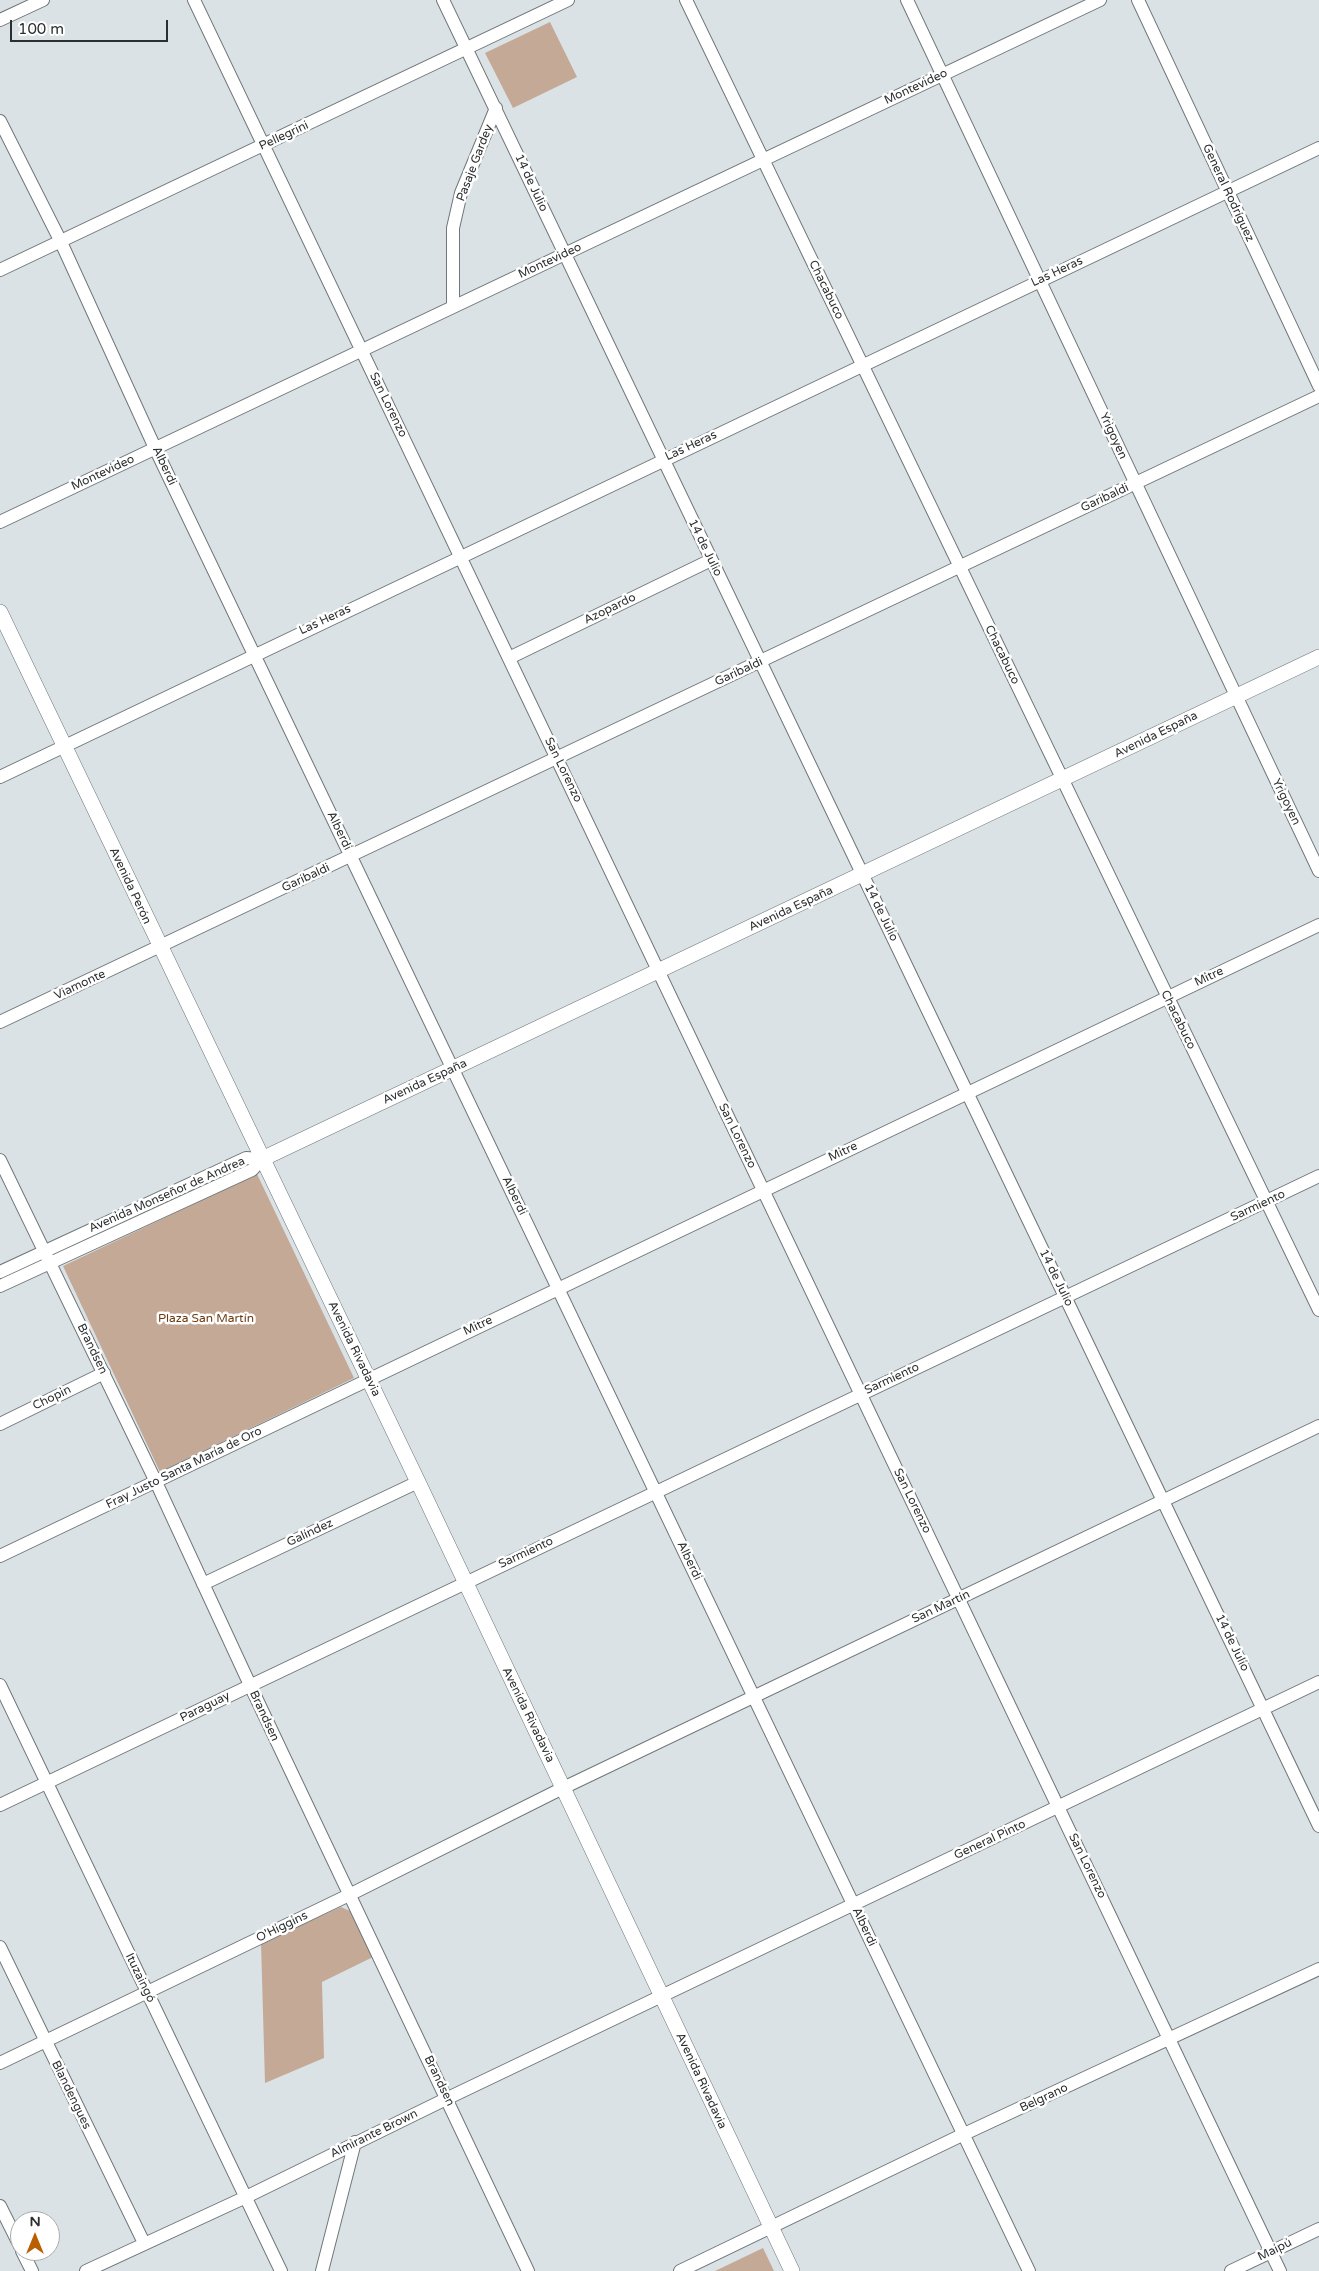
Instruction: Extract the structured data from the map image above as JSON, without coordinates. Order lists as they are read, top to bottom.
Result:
{
  "streets": {
    "main road": ["Avenida España", "Avenida Perón", "Avenida Rivadavia"],
    "street": [
      "Montevideo",
      "Pellegrini",
      "Pasaje Gardey",
      "14 de Julio",
      "General Rodríguez",
      "Las Heras",
      "Chacabuco",
      "San Lorenzo",
      "Yrigoyen",
      "Alberdi",
      "Garibaldi",
      "Azopardo",
      "Mitre",
      "Viamonte",
      "Avenida Monseñor de Andrea",
      "Sarmiento",
      "Brandsen",
      "Chopin",
      "Fray Justo Santa María de Oro",
      "Galíndez",
      "San Martín",
      "Paraguay",
      "General Pinto",
      "O'Higgins",
      "Ituzaingó",
      "Blandengues",
      "Belgrano",
      "Almirante Brown",
      "Maipú"
    ]
  },
  "crossings": [
    ["Montevideo", "Pasaje Gardey"],
    ["Montevideo", "14 de Julio"],
    ["Montevideo", "Chacabuco"],
    ["Montevideo", "San Lorenzo"],
    ["Montevideo", "Yrigoyen"],
    ["Montevideo", "Alberdi"],
    ["Pellegrini", "14 de Julio"],
    ["Pellegrini", "San Lorenzo"],
    ["Pellegrini", "Alberdi"],
    ["Pasaje Gardey", "14 de Julio"],
    ["14 de Julio", "Las Heras"],
    ["14 de Julio", "Garibaldi"],
    ["14 de Julio", "Azopardo"],
    ["14 de Julio", "Avenida España"],
    ["14 de Julio", "Mitre"],
    ["14 de Julio", "Sarmiento"],
    ["14 de Julio", "San Martín"],
    ["14 de Julio", "General Pinto"],
    ["General Rodríguez", "Las Heras"],
    ["Las Heras", "Chacabuco"],
    ["Las Heras", "San Lorenzo"],
    ["Las Heras", "Yrigoyen"],
    ["Las Heras", "Alberdi"],
    ["Las Heras", "Avenida Perón"],
    ["Chacabuco", "Garibaldi"],
    ["Chacabuco", "Avenida España"],
    ["Chacabuco", "Mitre"],
    ["Chacabuco", "Sarmiento"],
    ["San Lorenzo", "Garibaldi"],
    ["San Lorenzo", "Azopardo"],
    ["San Lorenzo", "Avenida España"],
    ["San Lorenzo", "Mitre"],
    ["San Lorenzo", "Sarmiento"],
    ["San Lorenzo", "San Martín"],
    ["San Lorenzo", "General Pinto"],
    ["San Lorenzo", "Belgrano"],
    ["San Lorenzo", "Maipú"],
    ["Yrigoyen", "Garibaldi"],
    ["Yrigoyen", "Avenida España"],
    ["Alberdi", "Garibaldi"],
    ["Alberdi", "Avenida España"],
    ["Alberdi", "Mitre"],
    ["Alberdi", "Sarmiento"],
    ["Alberdi", "San Martín"],
    ["Alberdi", "General Pinto"],
    ["Alberdi", "Belgrano"],
    ["Garibaldi", "Avenida Perón"],
    ["Garibaldi", "Viamonte"],
    ["Avenida España", "Avenida Perón"],
    ["Avenida España", "Avenida Monseñor de Andrea"],
    ["Avenida España", "Avenida Rivadavia"],
    ["Avenida Perón", "Viamonte"],
    ["Avenida Perón", "Avenida Monseñor de Andrea"],
    ["Avenida Perón", "Avenida Rivadavia"],
    ["Mitre", "Avenida Rivadavia"],
    ["Mitre", "Fray Justo Santa María de Oro"],
    ["Avenida Monseñor de Andrea", "Brandsen"],
    ["Avenida Monseñor de Andrea", "Avenida Rivadavia"],
    ["Sarmiento", "Avenida Rivadavia"],
    ["Sarmiento", "Paraguay"],
    ["Brandsen", "Chopin"],
    ["Brandsen", "Fray Justo Santa María de Oro"],
    ["Brandsen", "Galíndez"],
    ["Brandsen", "Paraguay"],
    ["Brandsen", "O'Higgins"],
    ["Brandsen", "Almirante Brown"],
    ["Avenida Rivadavia", "Fray Justo Santa María de Oro"],
    ["Avenida Rivadavia", "Galíndez"],
    ["Avenida Rivadavia", "San Martín"],
    ["Avenida Rivadavia", "Paraguay"],
    ["Avenida Rivadavia", "General Pinto"],
    ["Avenida Rivadavia", "O'Higgins"],
    ["Avenida Rivadavia", "Belgrano"],
    ["Avenida Rivadavia", "Almirante Brown"],
    ["San Martín", "O'Higgins"],
    ["Paraguay", "Ituzaingó"],
    ["General Pinto", "Almirante Brown"],
    ["O'Higgins", "Ituzaingó"],
    ["O'Higgins", "Blandengues"],
    ["Ituzaingó", "Almirante Brown"],
    ["Blandengues", "Almirante Brown"]
  ],
  "parks": ["Plaza San Martín"],
  "scale_bar": "100 m",
  "north": "top"
}
